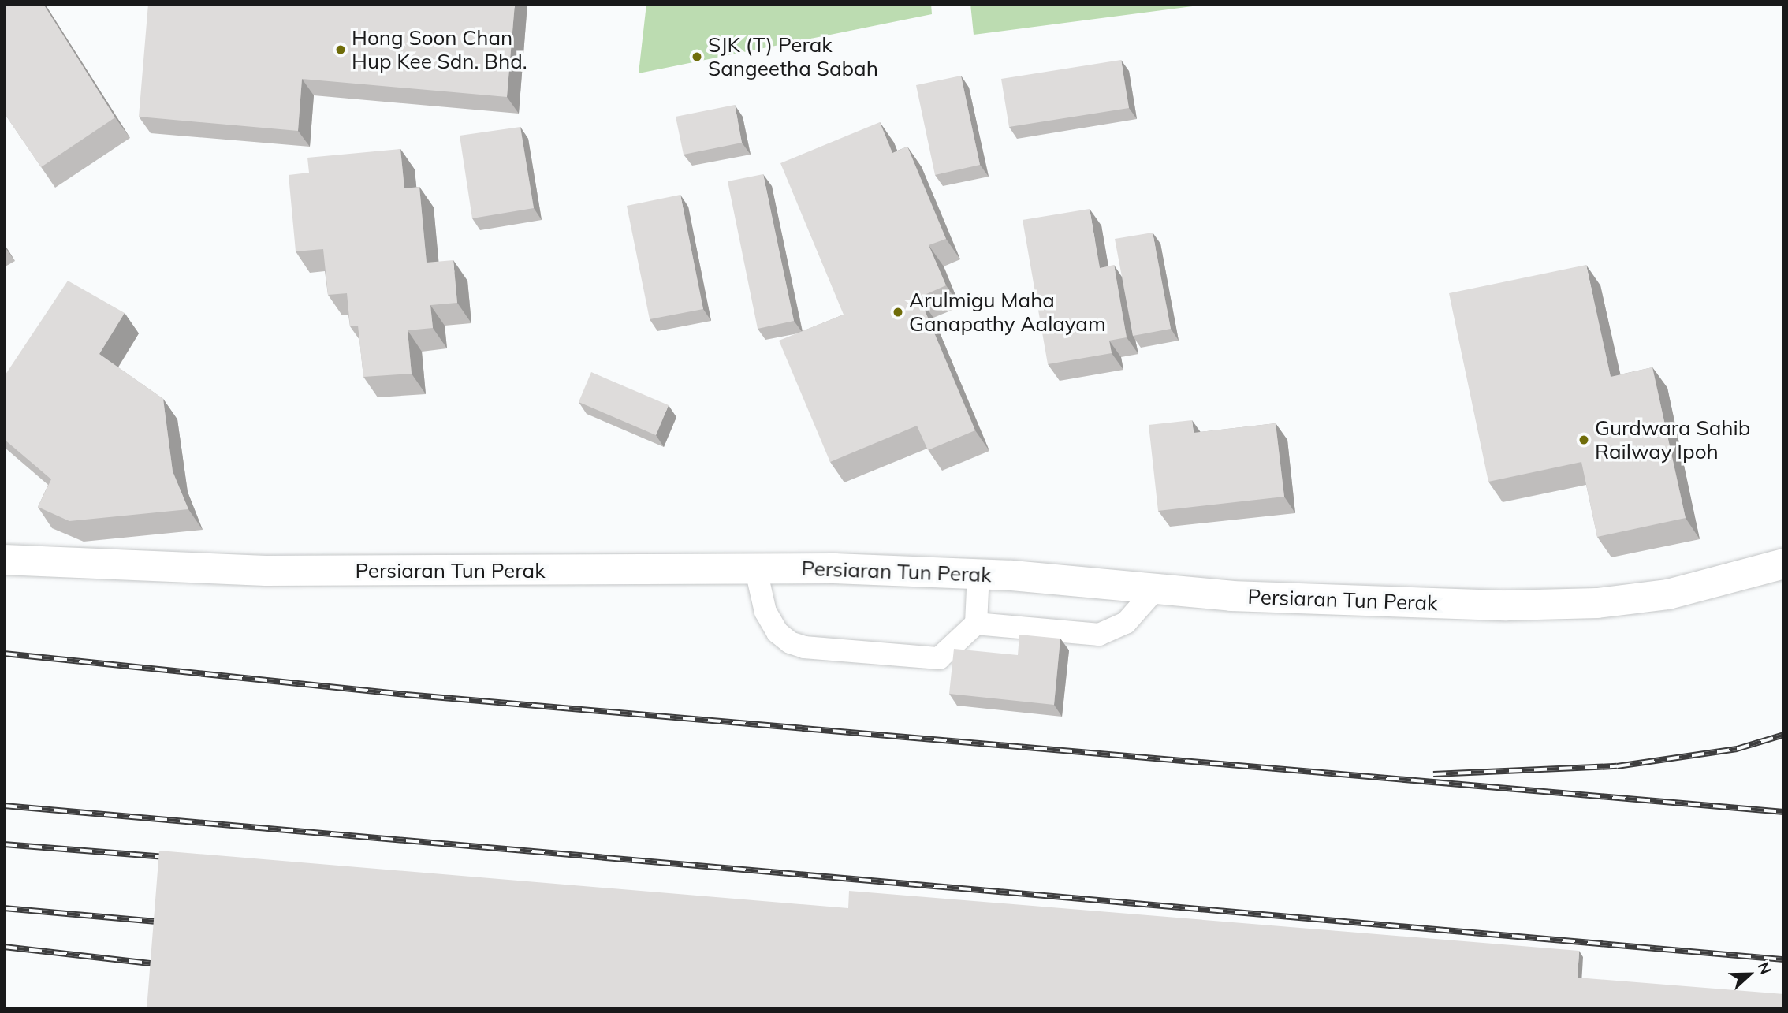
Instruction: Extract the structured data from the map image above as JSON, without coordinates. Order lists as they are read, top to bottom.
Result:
{
  "streets": {
    "street": ["Persiaran Tun Perak"]
  },
  "places": [
    "Hong Soon Chan Hup Kee Sdn. Bhd.",
    "SJK (T) Perak Sangeetha Sabah",
    "Arulmigu Maha Ganapathy Aalayam",
    "Gurdwara Sahib Railway Ipoh"
  ],
  "north": "right"
}
